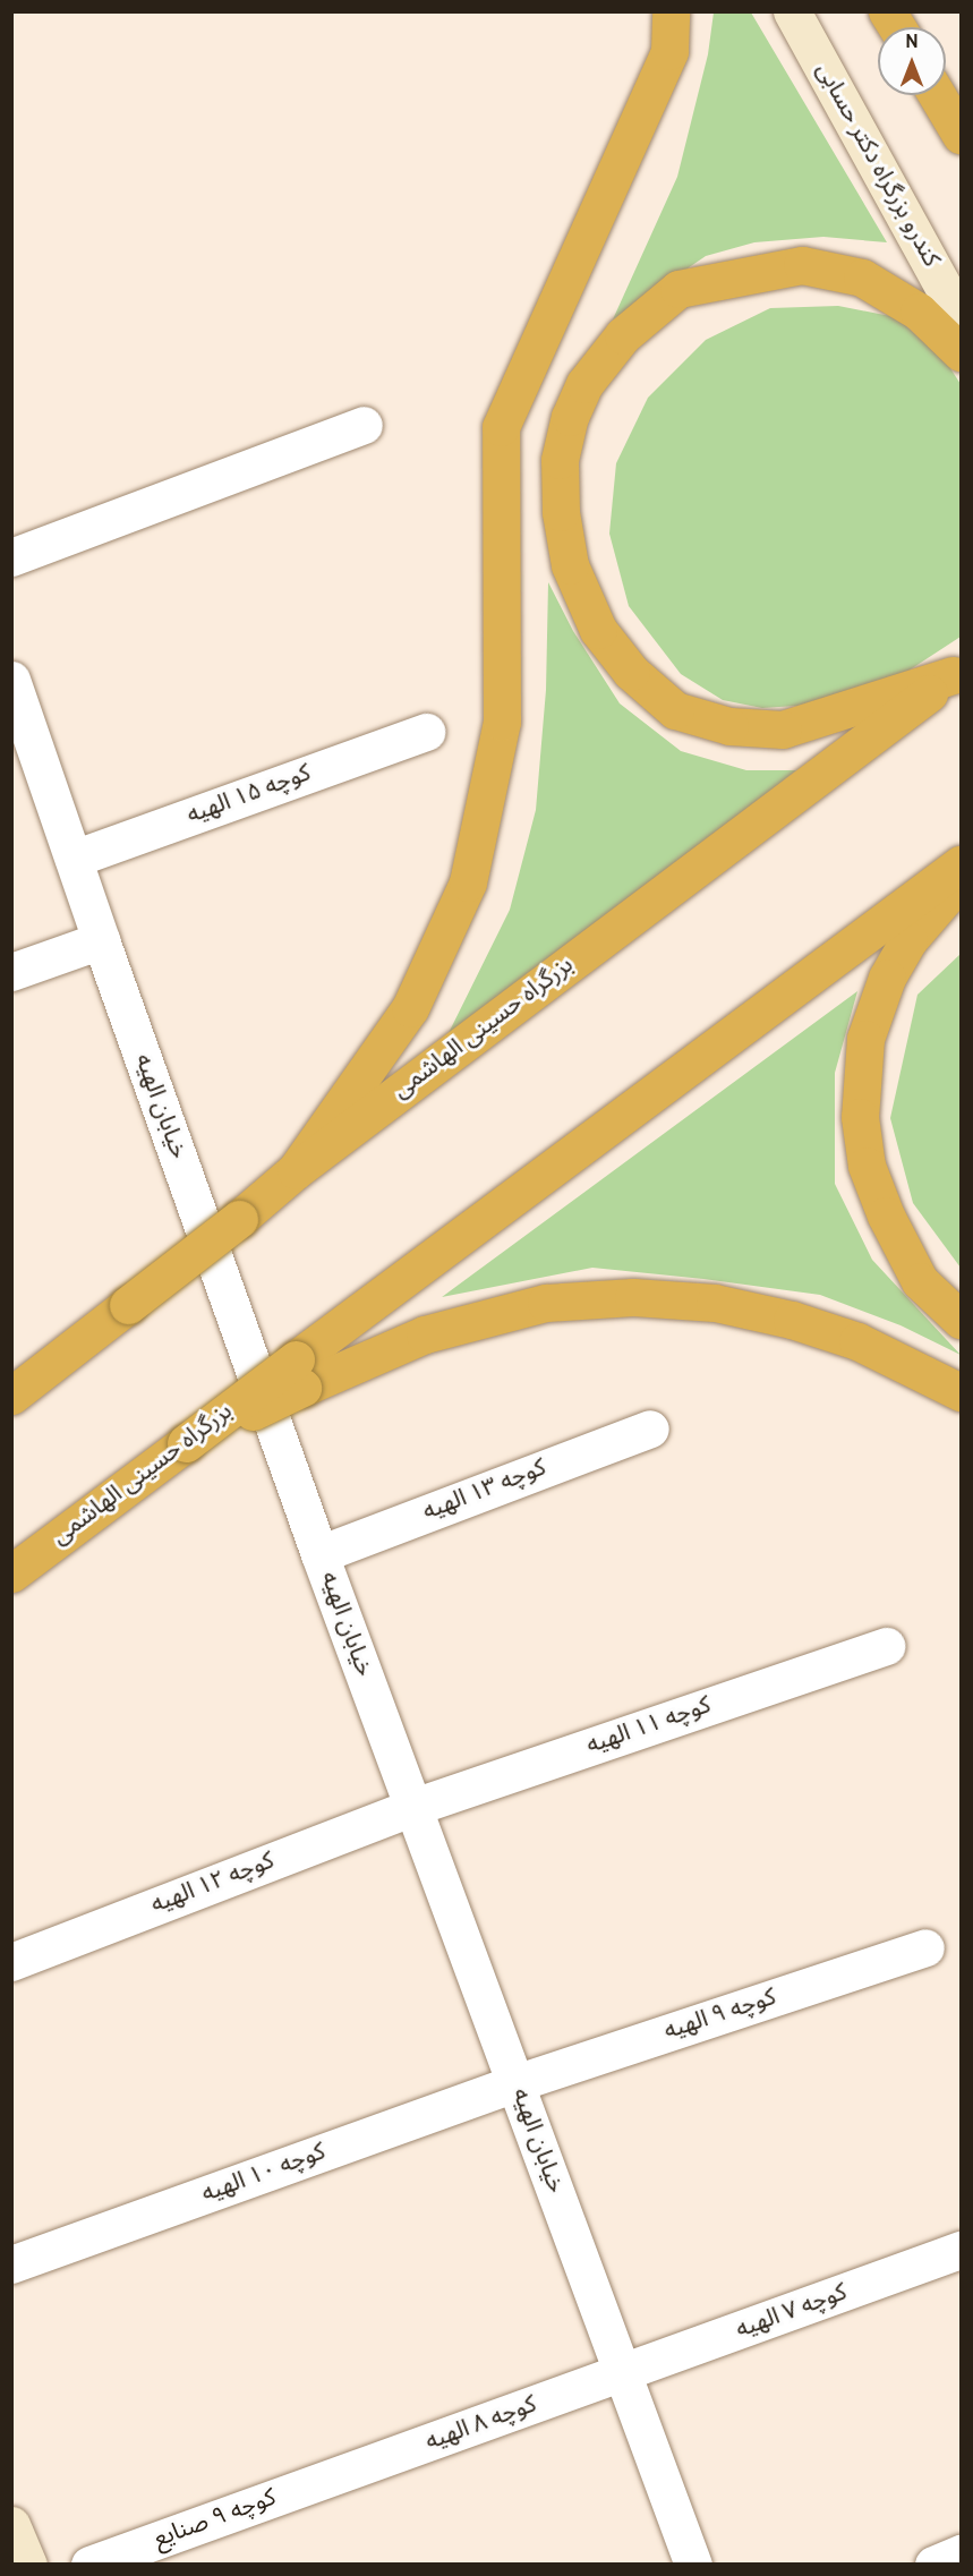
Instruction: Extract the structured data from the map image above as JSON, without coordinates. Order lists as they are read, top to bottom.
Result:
{
  "streets": {
    "highway": ["بزرگراه حسینی الهاشمی"],
    "main road": ["کندرو بزرگراه دکتر حسابی"],
    "street": [
      "کوچه ۱۵ الهیه",
      "خیابان الهیه",
      "کوچه ۱۳ الهیه",
      "کوچه ۱۱ الهیه",
      "کوچه ۱۲ الهیه",
      "کوچه ۹ الهیه",
      "کوچه ۱۰ الهیه",
      "کوچه ۷ الهیه",
      "کوچه ۸ الهیه",
      "کوچه ۹ صنایع"
    ]
  },
  "crossings": [
    ["کوچه ۱۵ الهیه", "خیابان الهیه"],
    ["خیابان الهیه", "کوچه ۱۳ الهیه"],
    ["خیابان الهیه", "کوچه ۱۱ الهیه"],
    ["خیابان الهیه", "کوچه ۱۲ الهیه"],
    ["خیابان الهیه", "کوچه ۹ الهیه"],
    ["خیابان الهیه", "کوچه ۱۰ الهیه"],
    ["خیابان الهیه", "کوچه ۷ الهیه"],
    ["خیابان الهیه", "کوچه ۸ الهیه"],
    ["کوچه ۱۱ الهیه", "کوچه ۱۲ الهیه"],
    ["کوچه ۹ الهیه", "کوچه ۱۰ الهیه"],
    ["کوچه ۷ الهیه", "کوچه ۸ الهیه"],
    ["کوچه ۸ الهیه", "کوچه ۹ صنایع"]
  ],
  "north": "top"
}
